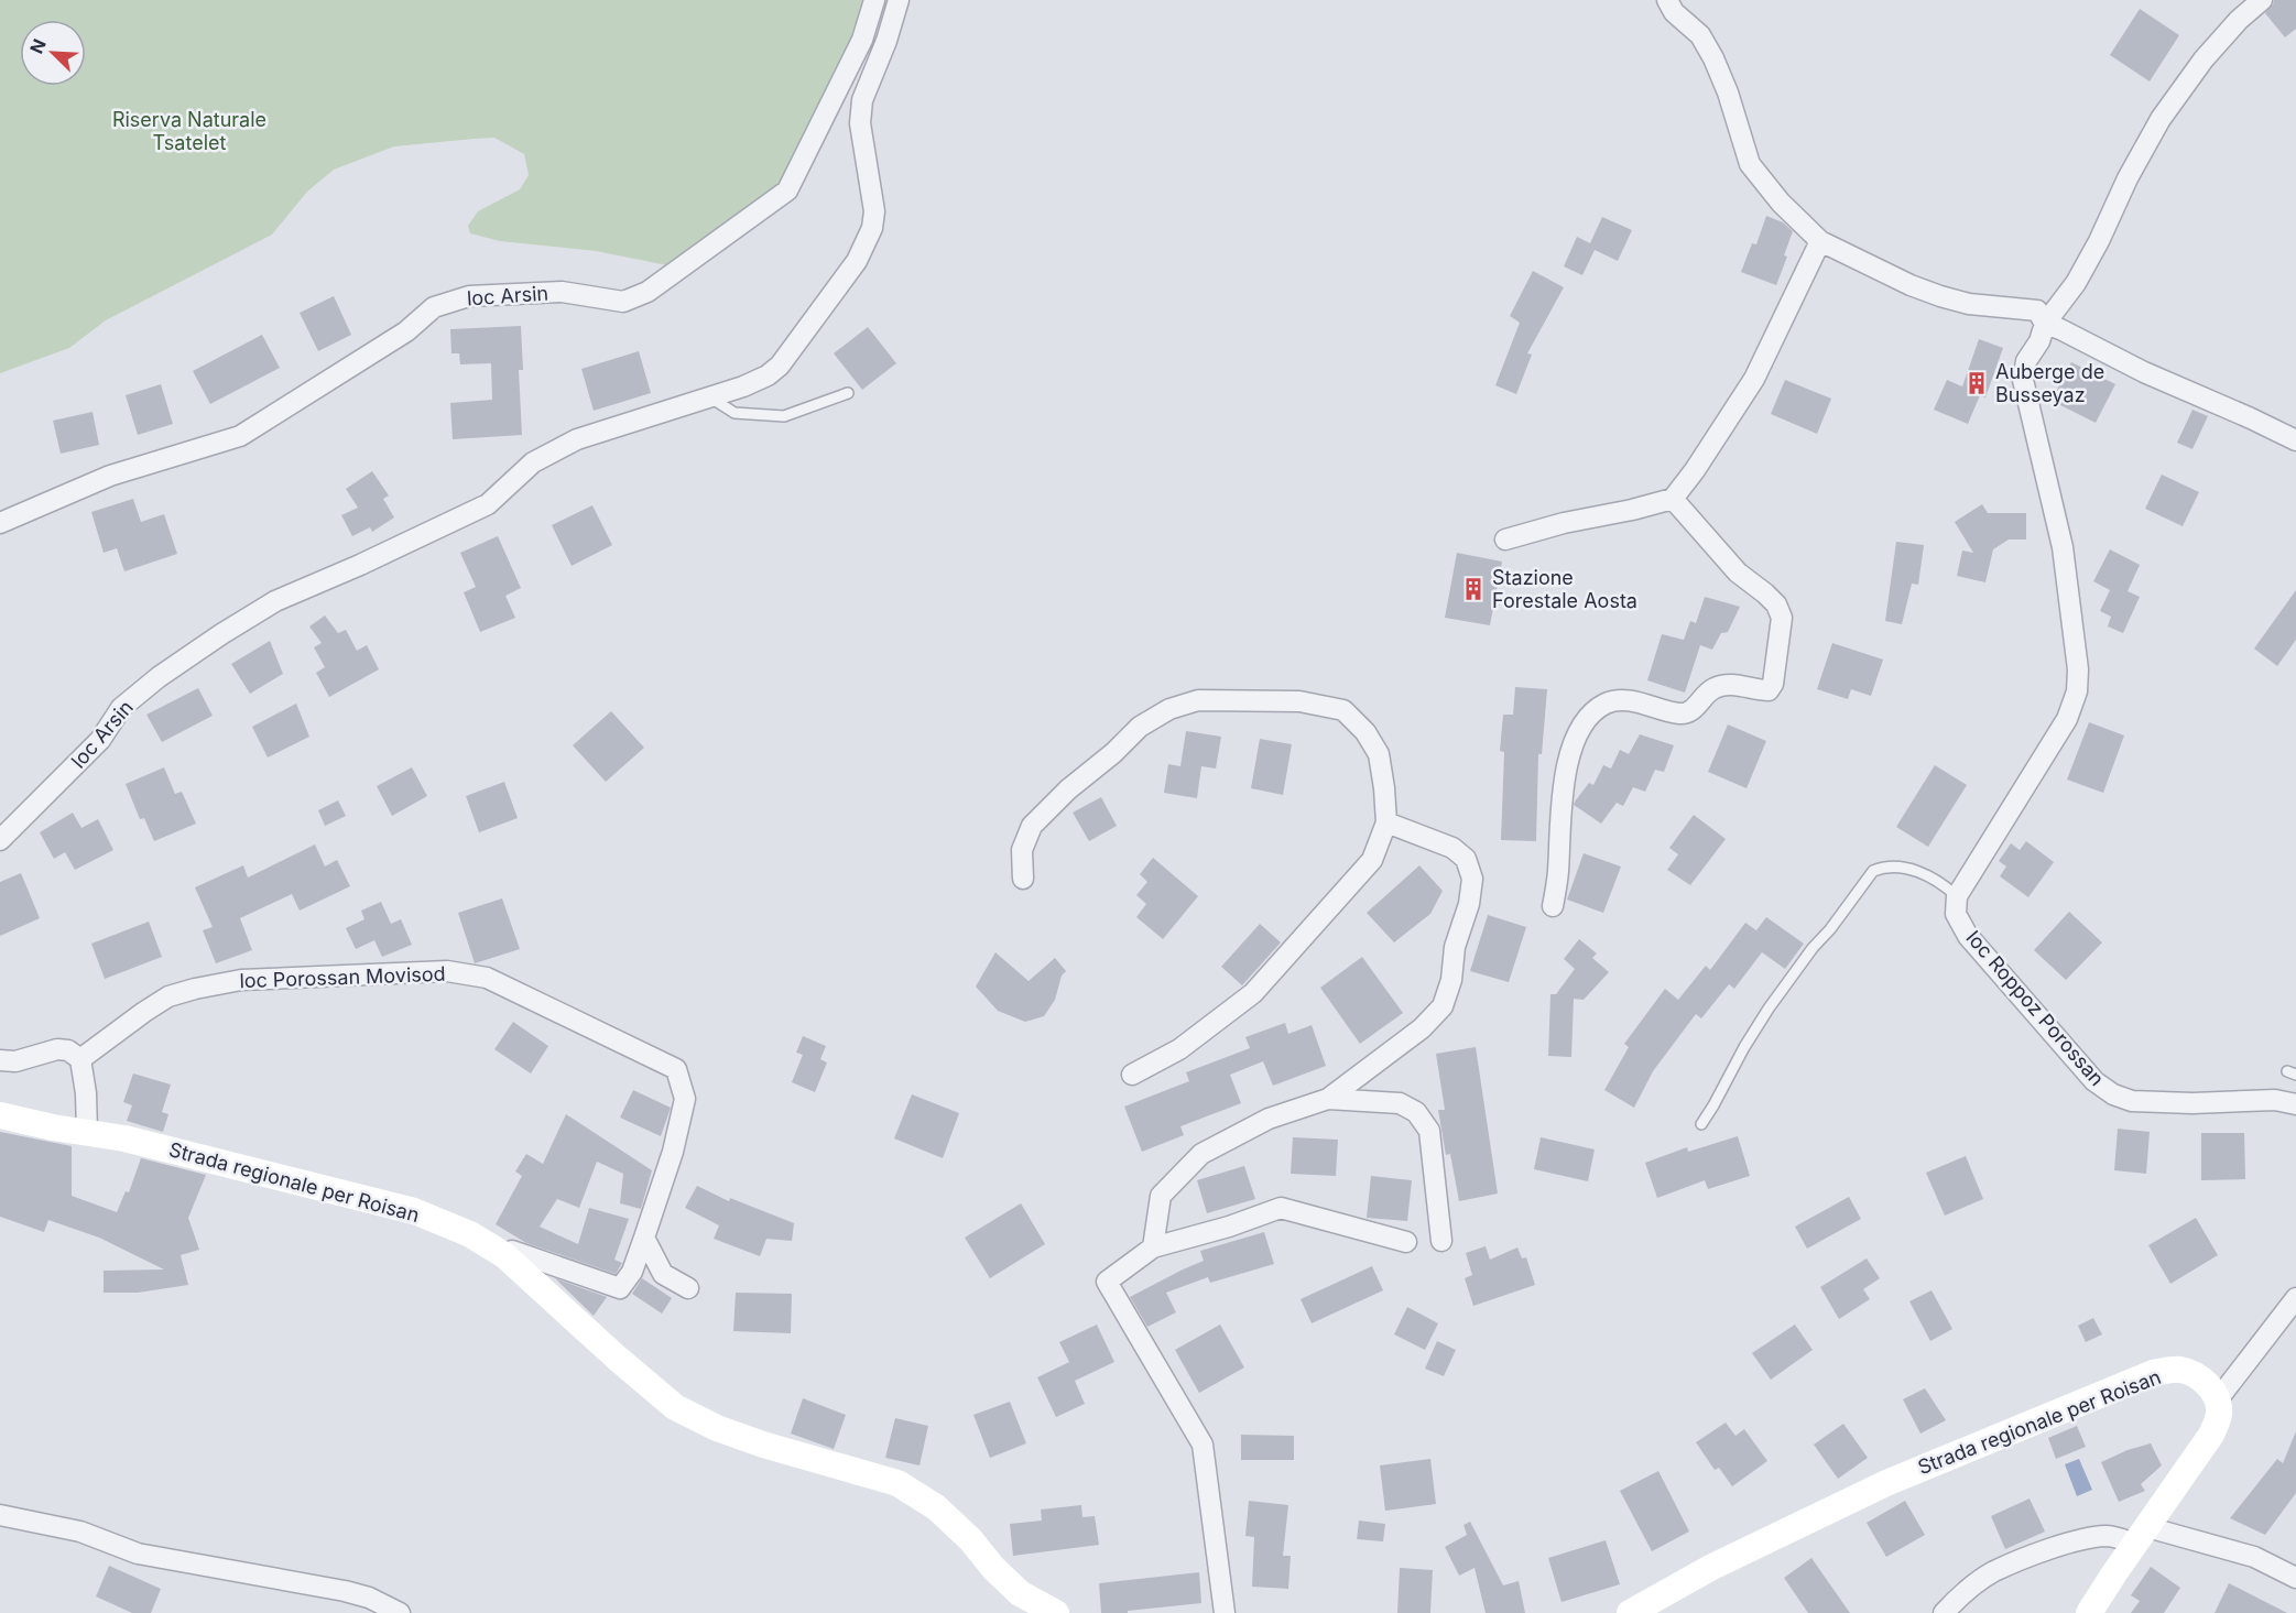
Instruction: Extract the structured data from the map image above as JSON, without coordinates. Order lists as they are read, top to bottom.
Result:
{
  "streets": {
    "main road": ["Strada regionale per Roisan"],
    "street": ["loc Arsin", "loc Porossan Movisod", "loc Roppoz Porossan"]
  },
  "crossings": [
    ["loc Porossan Movisod", "Strada regionale per Roisan"]
  ],
  "parks": ["Riserva Naturale Tsatelet"],
  "places": {
    "building": ["Auberge de Busseyaz", "Stazione Forestale Aosta"]
  },
  "north": "top left"
}
